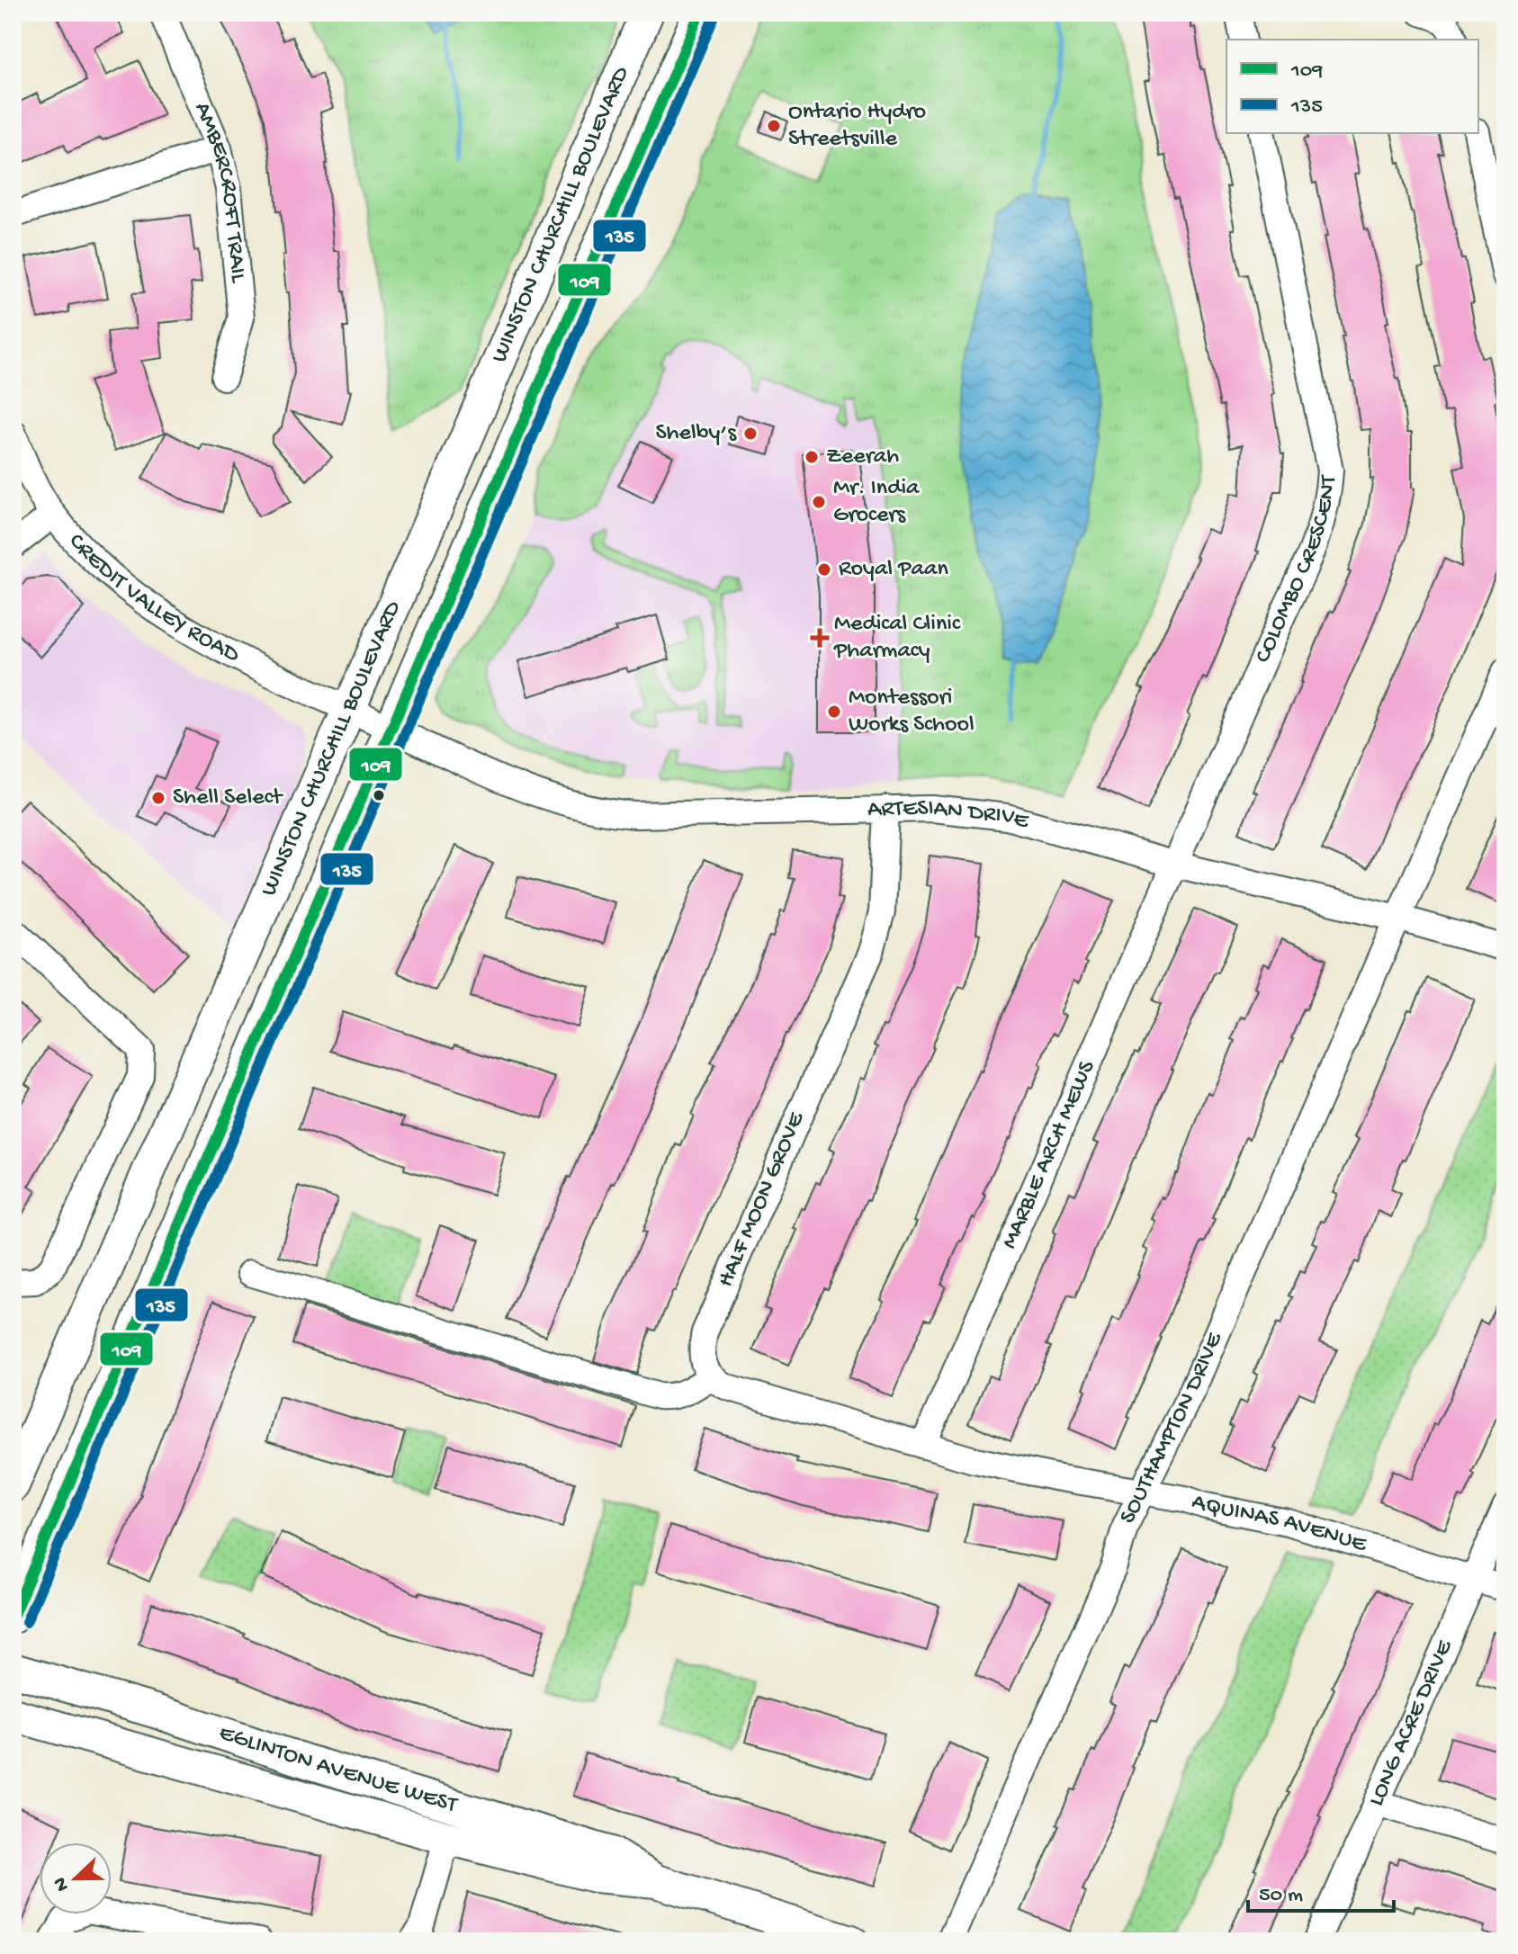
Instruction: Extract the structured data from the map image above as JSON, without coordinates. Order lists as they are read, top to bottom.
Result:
{
  "streets": {
    "main road": ["WINSTON CHURCHILL BOULEVARD", "EGLINTON AVENUE WEST"],
    "street": [
      "AMBERCROFT TRAIL",
      "COLOMBO CRESCENT",
      "CREDIT VALLEY ROAD",
      "ARTESIAN DRIVE",
      "MARBLE ARCH MEWS",
      "HALF MOON GROVE",
      "SOUTHAMPTON DRIVE",
      "AQUINAS AVENUE",
      "LONG ACRE DRIVE"
    ]
  },
  "crossings": [
    ["WINSTON CHURCHILL BOULEVARD", "CREDIT VALLEY ROAD"],
    ["WINSTON CHURCHILL BOULEVARD", "ARTESIAN DRIVE"],
    ["COLOMBO CRESCENT", "ARTESIAN DRIVE"],
    ["COLOMBO CRESCENT", "MARBLE ARCH MEWS"],
    ["CREDIT VALLEY ROAD", "ARTESIAN DRIVE"],
    ["ARTESIAN DRIVE", "MARBLE ARCH MEWS"],
    ["ARTESIAN DRIVE", "HALF MOON GROVE"],
    ["ARTESIAN DRIVE", "SOUTHAMPTON DRIVE"],
    ["MARBLE ARCH MEWS", "AQUINAS AVENUE"],
    ["SOUTHAMPTON DRIVE", "AQUINAS AVENUE"],
    ["AQUINAS AVENUE", "LONG ACRE DRIVE"]
  ],
  "places": {
    "other": [
      "Ontario Hydro Streetsville",
      "Shelby’s",
      "Zeerah",
      "Mr. India Grocers",
      "Royal Paan",
      "Montessori Works School",
      "Shell Select"
    ],
    "health": ["Medical Clinic Pharmacy"]
  },
  "lines": ["transit line 109", "transit line 135"],
  "legend": ["109", "135"],
  "scale_bar": "50 m",
  "north": "left"
}
